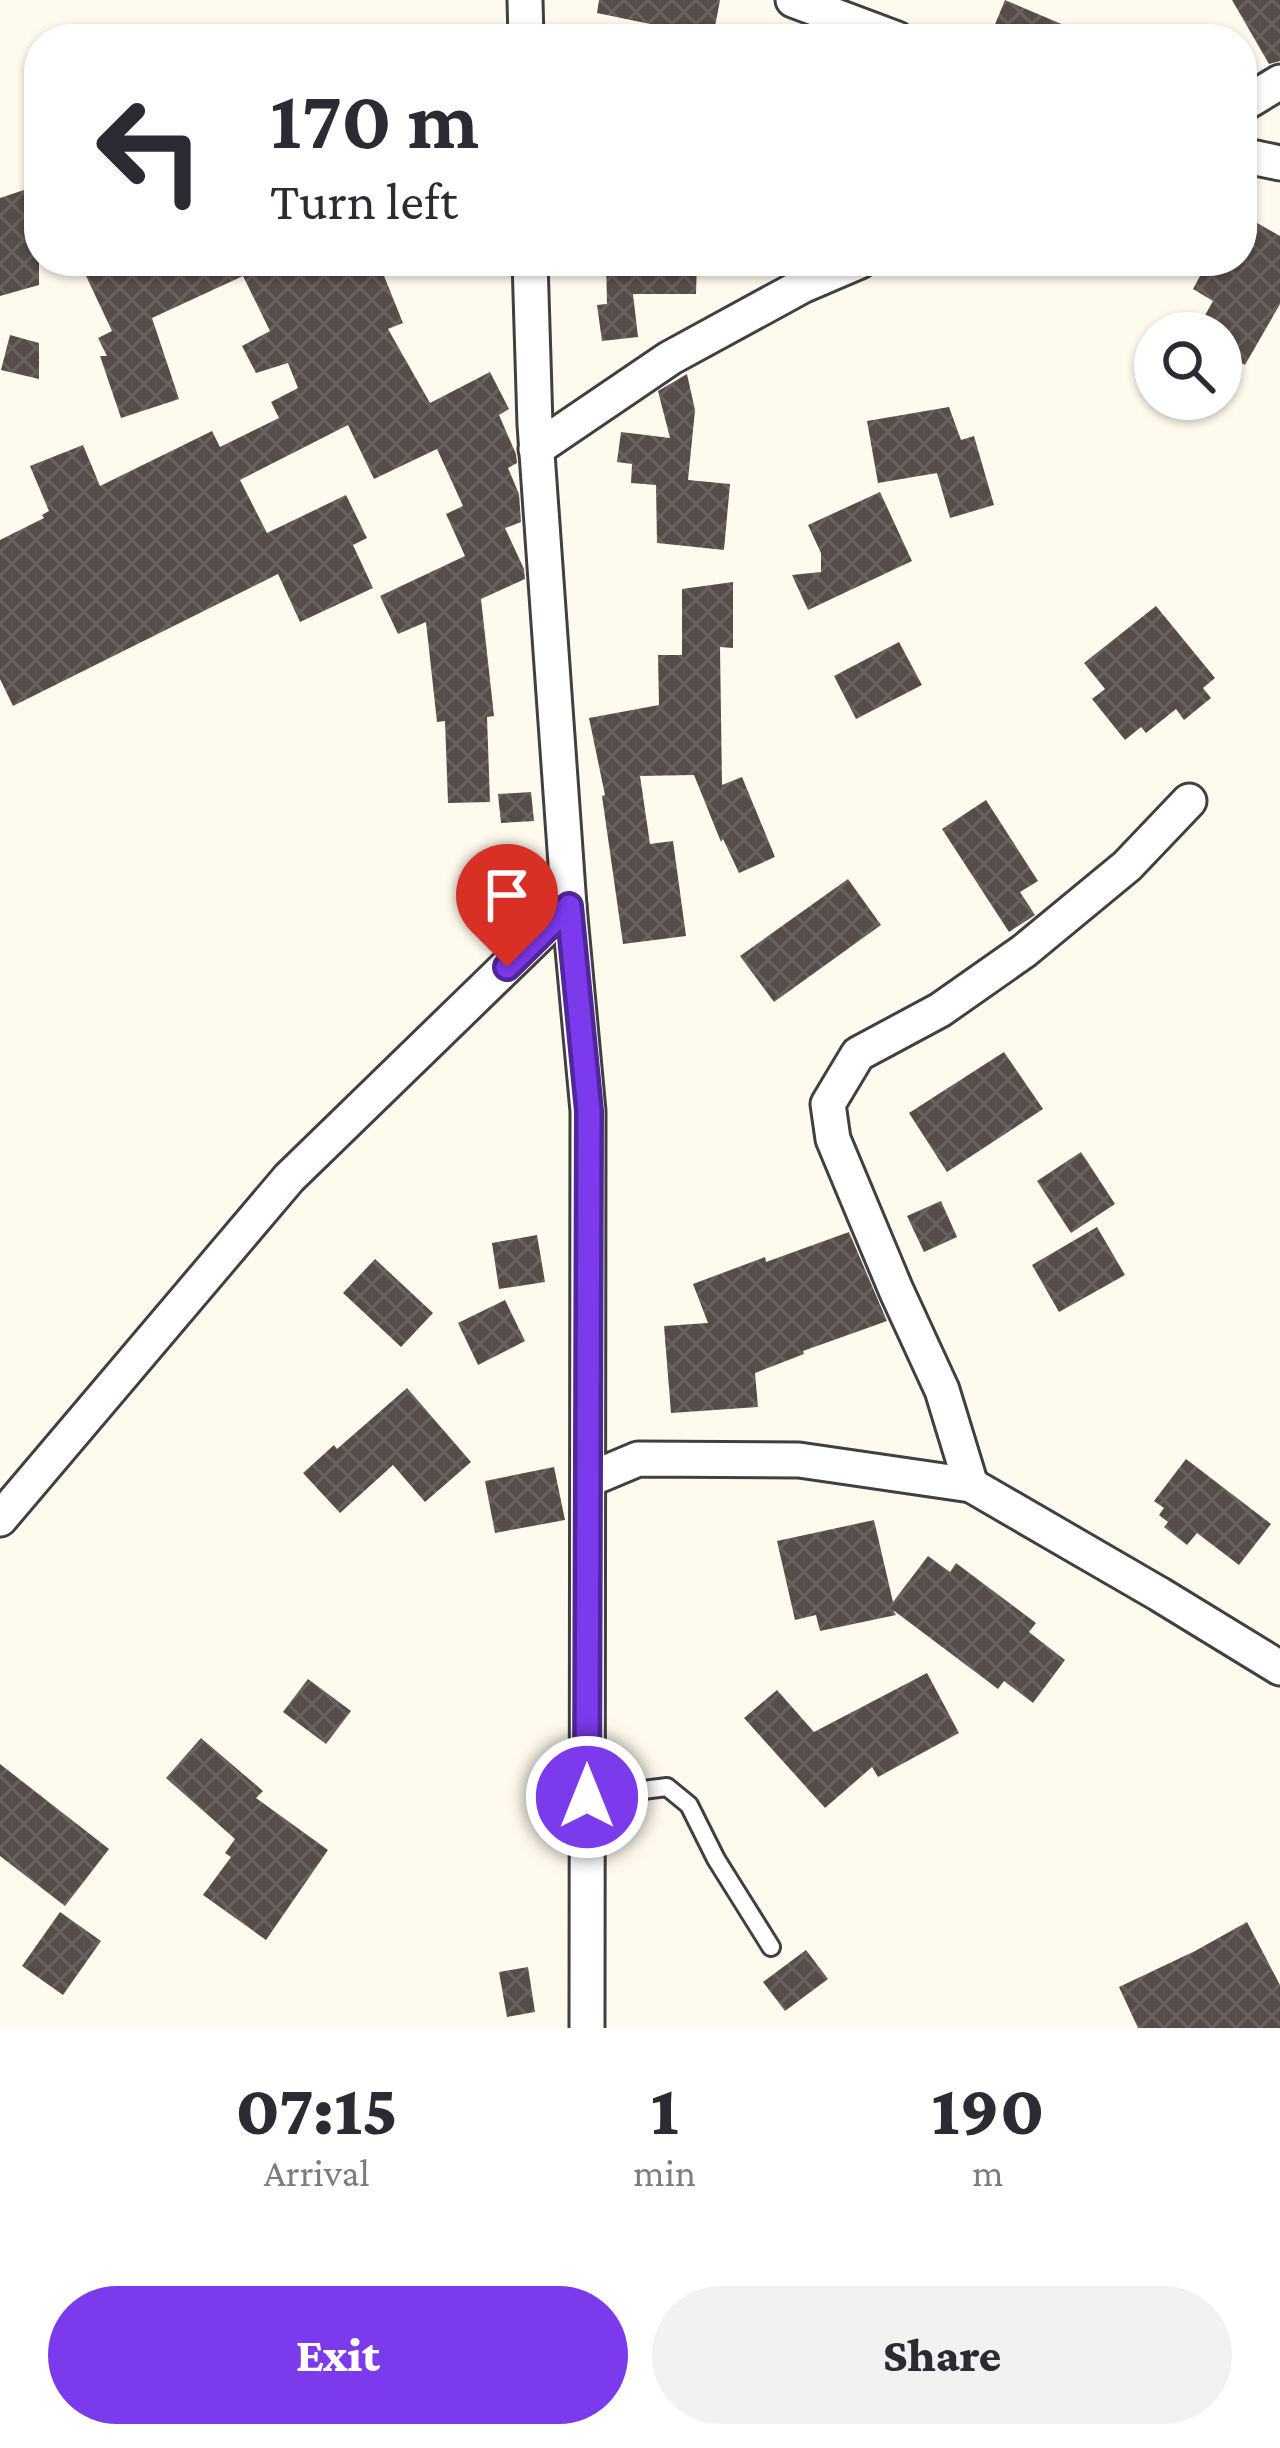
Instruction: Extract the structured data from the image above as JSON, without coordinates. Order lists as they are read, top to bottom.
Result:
{
  "page": {
    "turn": ["170 m", "Turn left"],
    "eta": [
      "07:15",
      "Arrival",
      "1",
      "min",
      "190",
      "m"
    ],
    "buttons": ["Exit", "Share"]
  }
}
